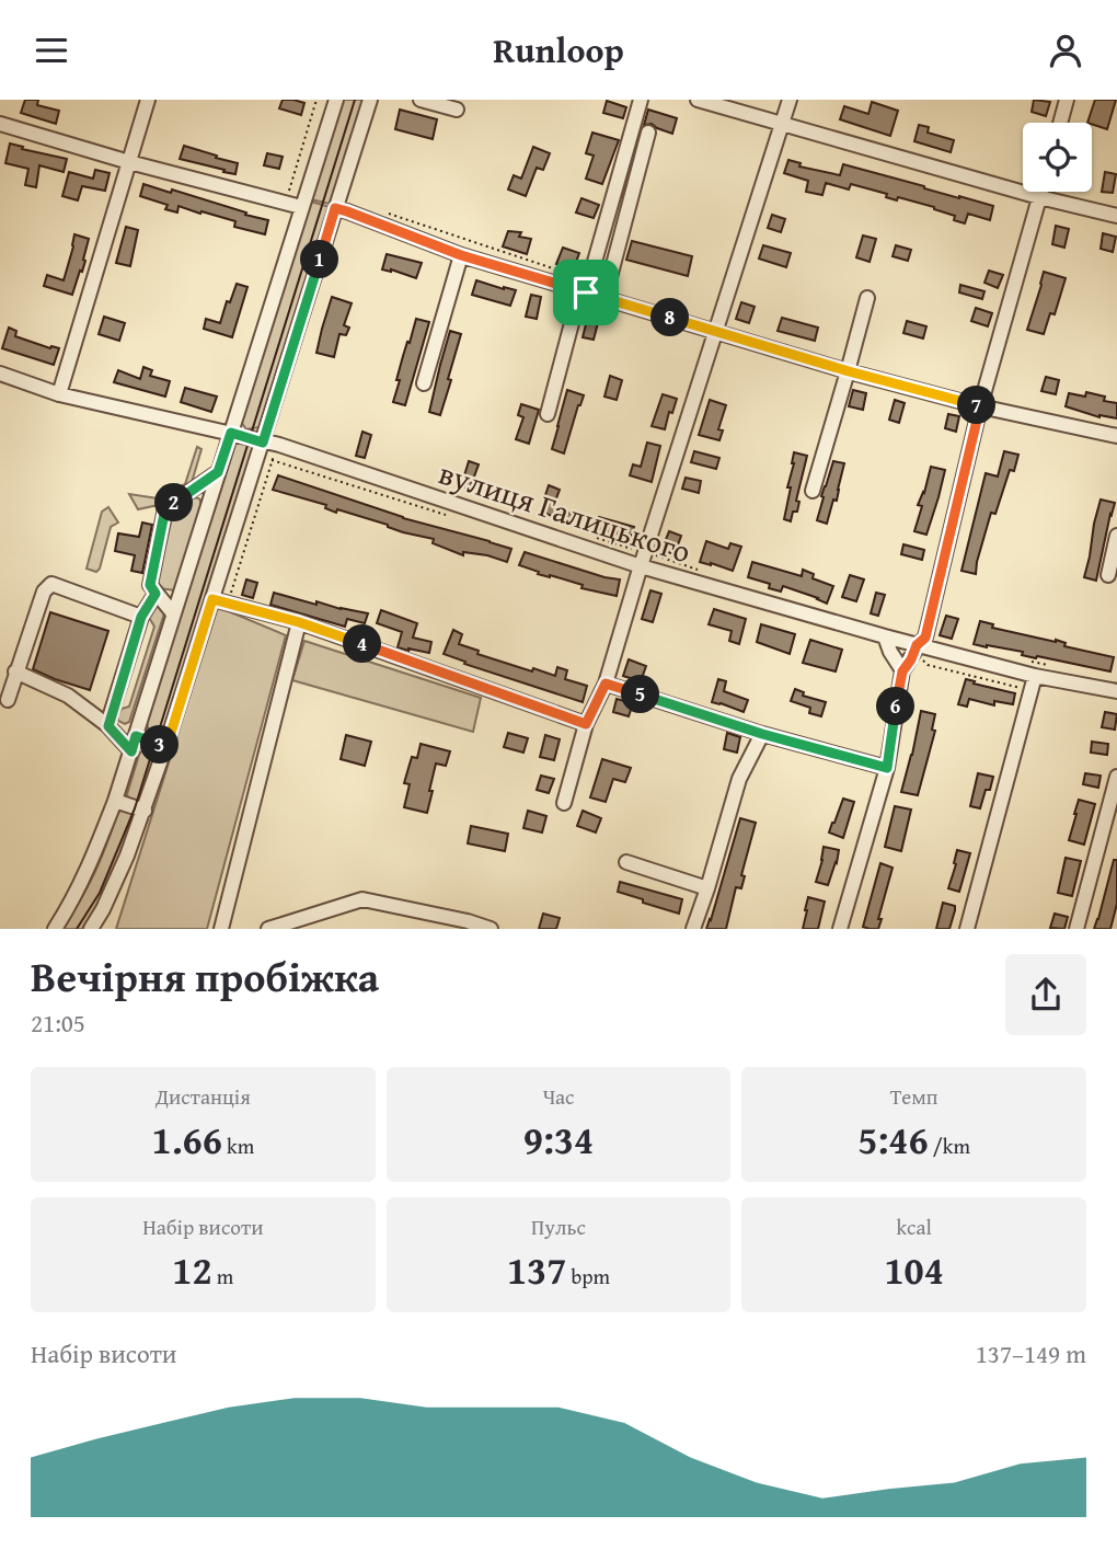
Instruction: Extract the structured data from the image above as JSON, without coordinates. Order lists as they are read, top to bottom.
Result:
{
  "streets": {
    "street": ["вулиця Галицького"]
  },
  "page": {
    "header": "Runloop",
    "pins": [
      "1",
      "8",
      "7",
      "2",
      "4",
      "5",
      "6",
      "3"
    ],
    "heading": ["Вечірня пробіжка", "21:05"],
    "stats": [
      ["Дистанція", "1.66 km"],
      ["Час", "9:34"],
      ["Темп", "5:46 /km"],
      ["Набір висоти", "12 m"],
      ["Пульс", "137 bpm"],
      ["kcal", "104"]
    ],
    "chart": ["Набір висоти", "137–149 m"]
  }
}
